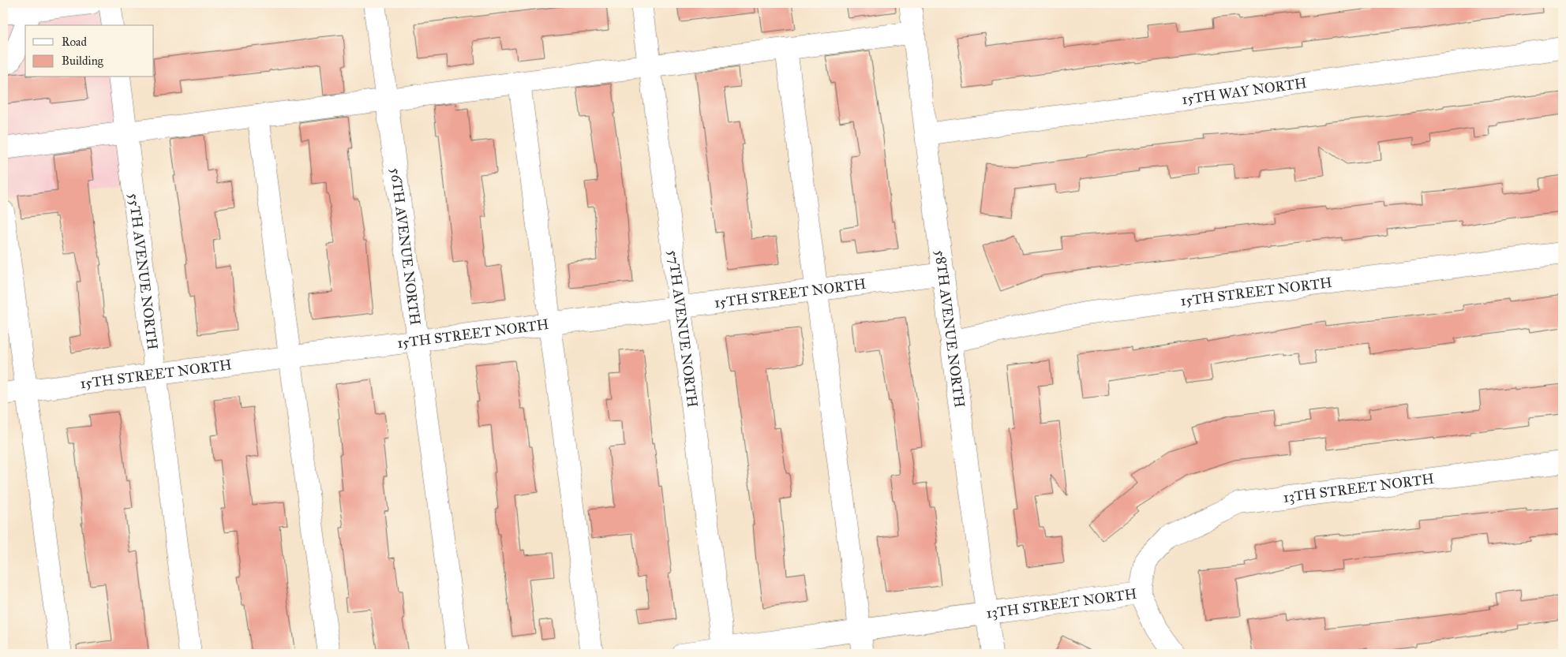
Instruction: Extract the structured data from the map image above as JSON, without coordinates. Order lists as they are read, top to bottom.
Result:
{
  "streets": {
    "street": [
      "15TH WAY NORTH",
      "56TH AVENUE NORTH",
      "55TH AVENUE NORTH",
      "15TH STREET NORTH",
      "57TH AVENUE NORTH",
      "58TH AVENUE NORTH",
      "13TH STREET NORTH"
    ]
  },
  "crossings": [
    ["15TH WAY NORTH", "58TH AVENUE NORTH"],
    ["56TH AVENUE NORTH", "15TH STREET NORTH"],
    ["55TH AVENUE NORTH", "15TH STREET NORTH"],
    ["15TH STREET NORTH", "57TH AVENUE NORTH"],
    ["15TH STREET NORTH", "58TH AVENUE NORTH"],
    ["57TH AVENUE NORTH", "13TH STREET NORTH"],
    ["58TH AVENUE NORTH", "13TH STREET NORTH"]
  ],
  "legend": ["Road", "Building"]
}
